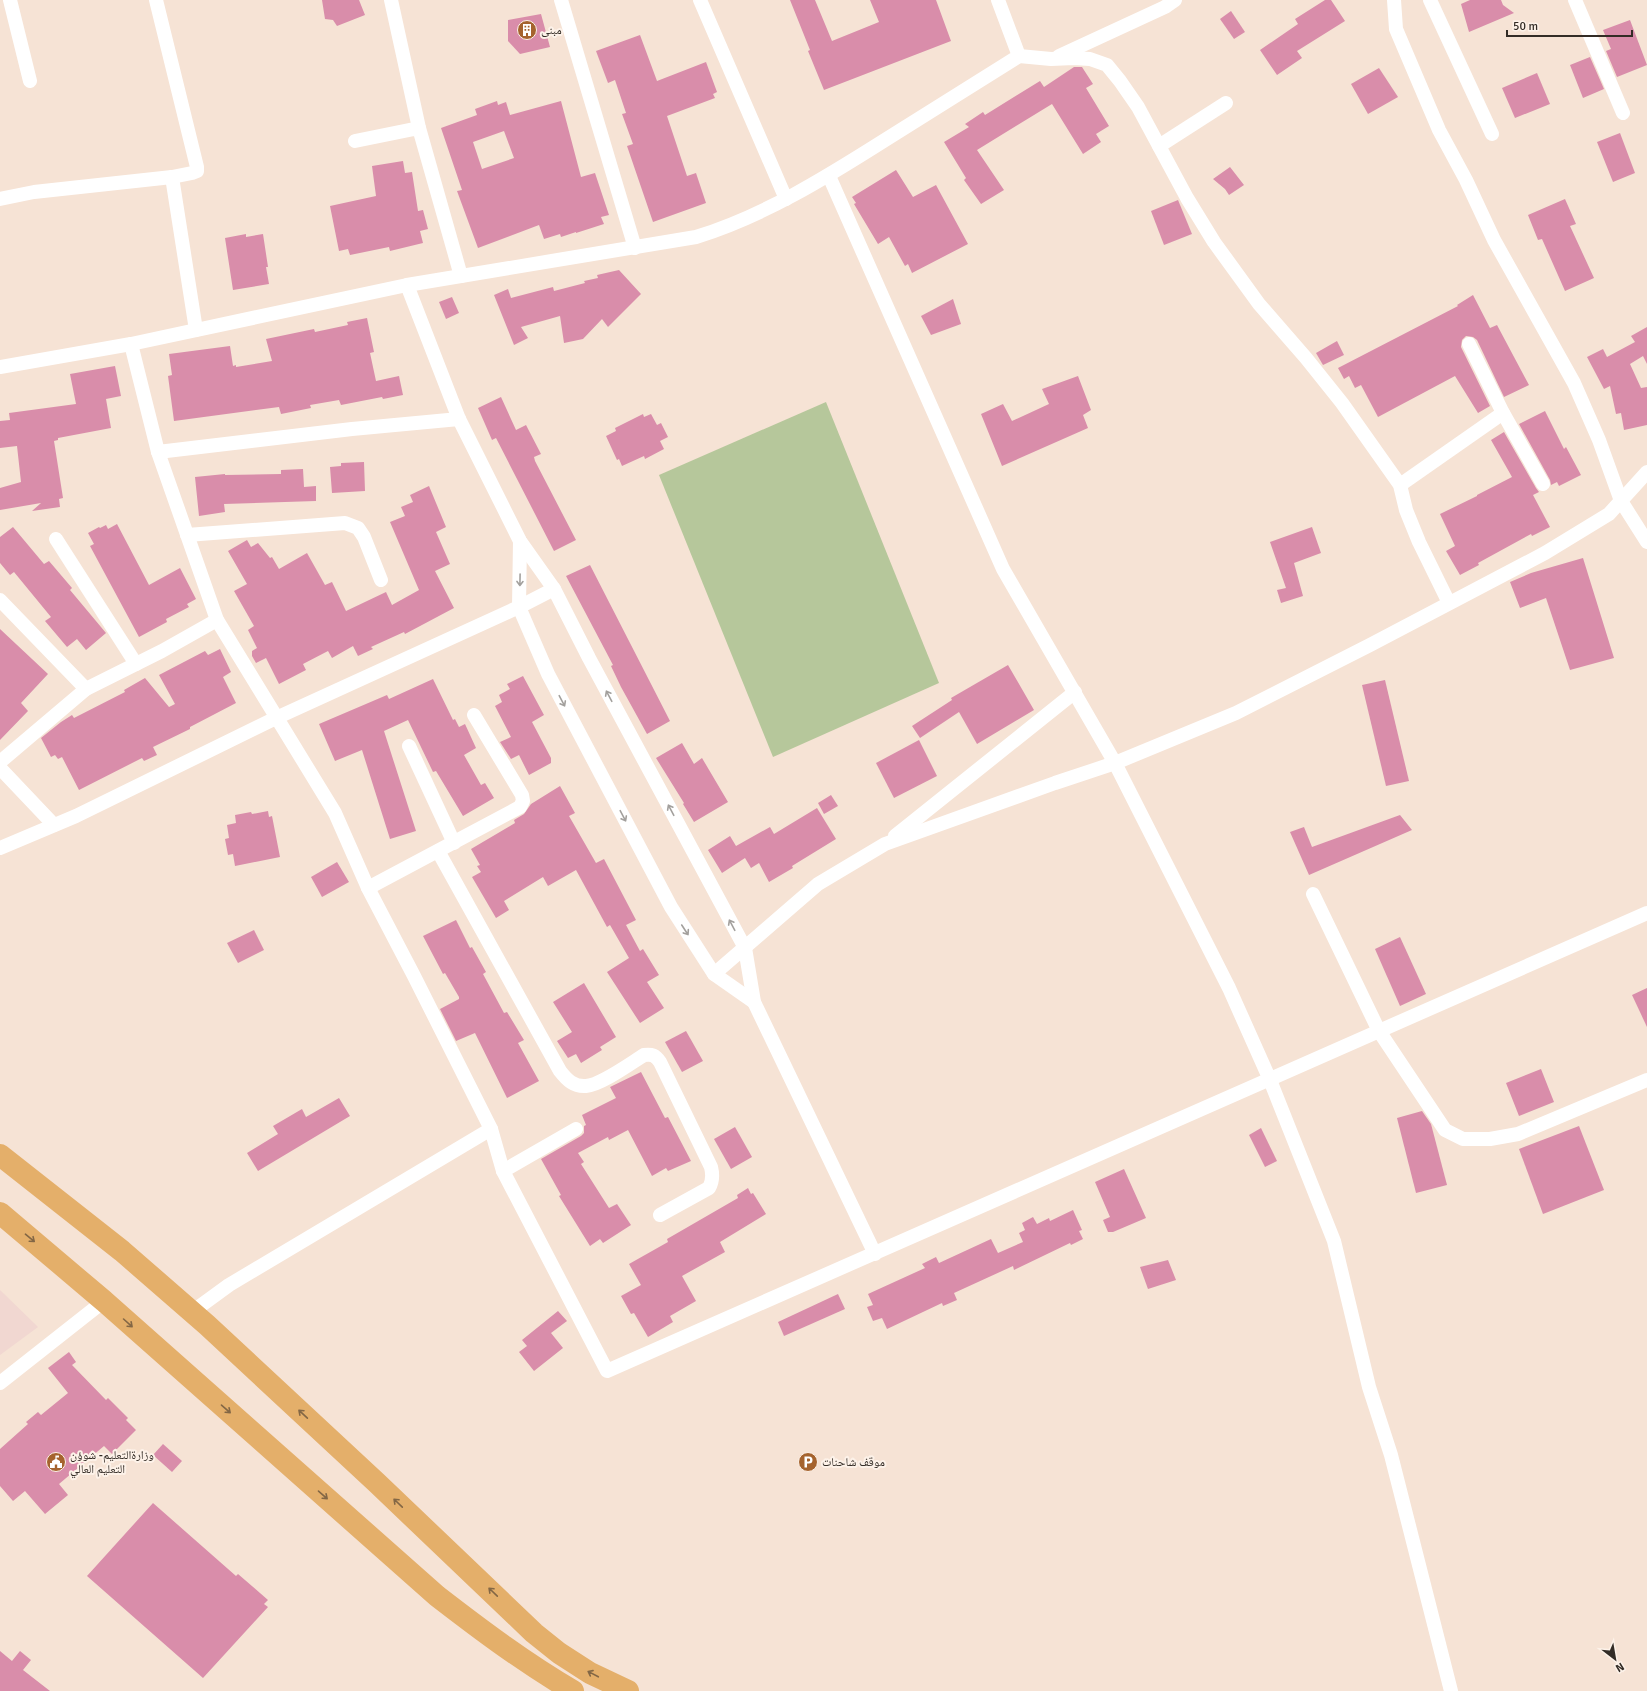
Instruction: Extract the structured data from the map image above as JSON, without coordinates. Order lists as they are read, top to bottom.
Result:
{
  "places": {
    "building": ["مبنى"],
    "public building": ["وزارةالتعليم- شوؤن التعليم العالي"],
    "parking": ["موقف شاحنات"]
  },
  "scale_bar": "50 m",
  "north": "bottom right"
}
